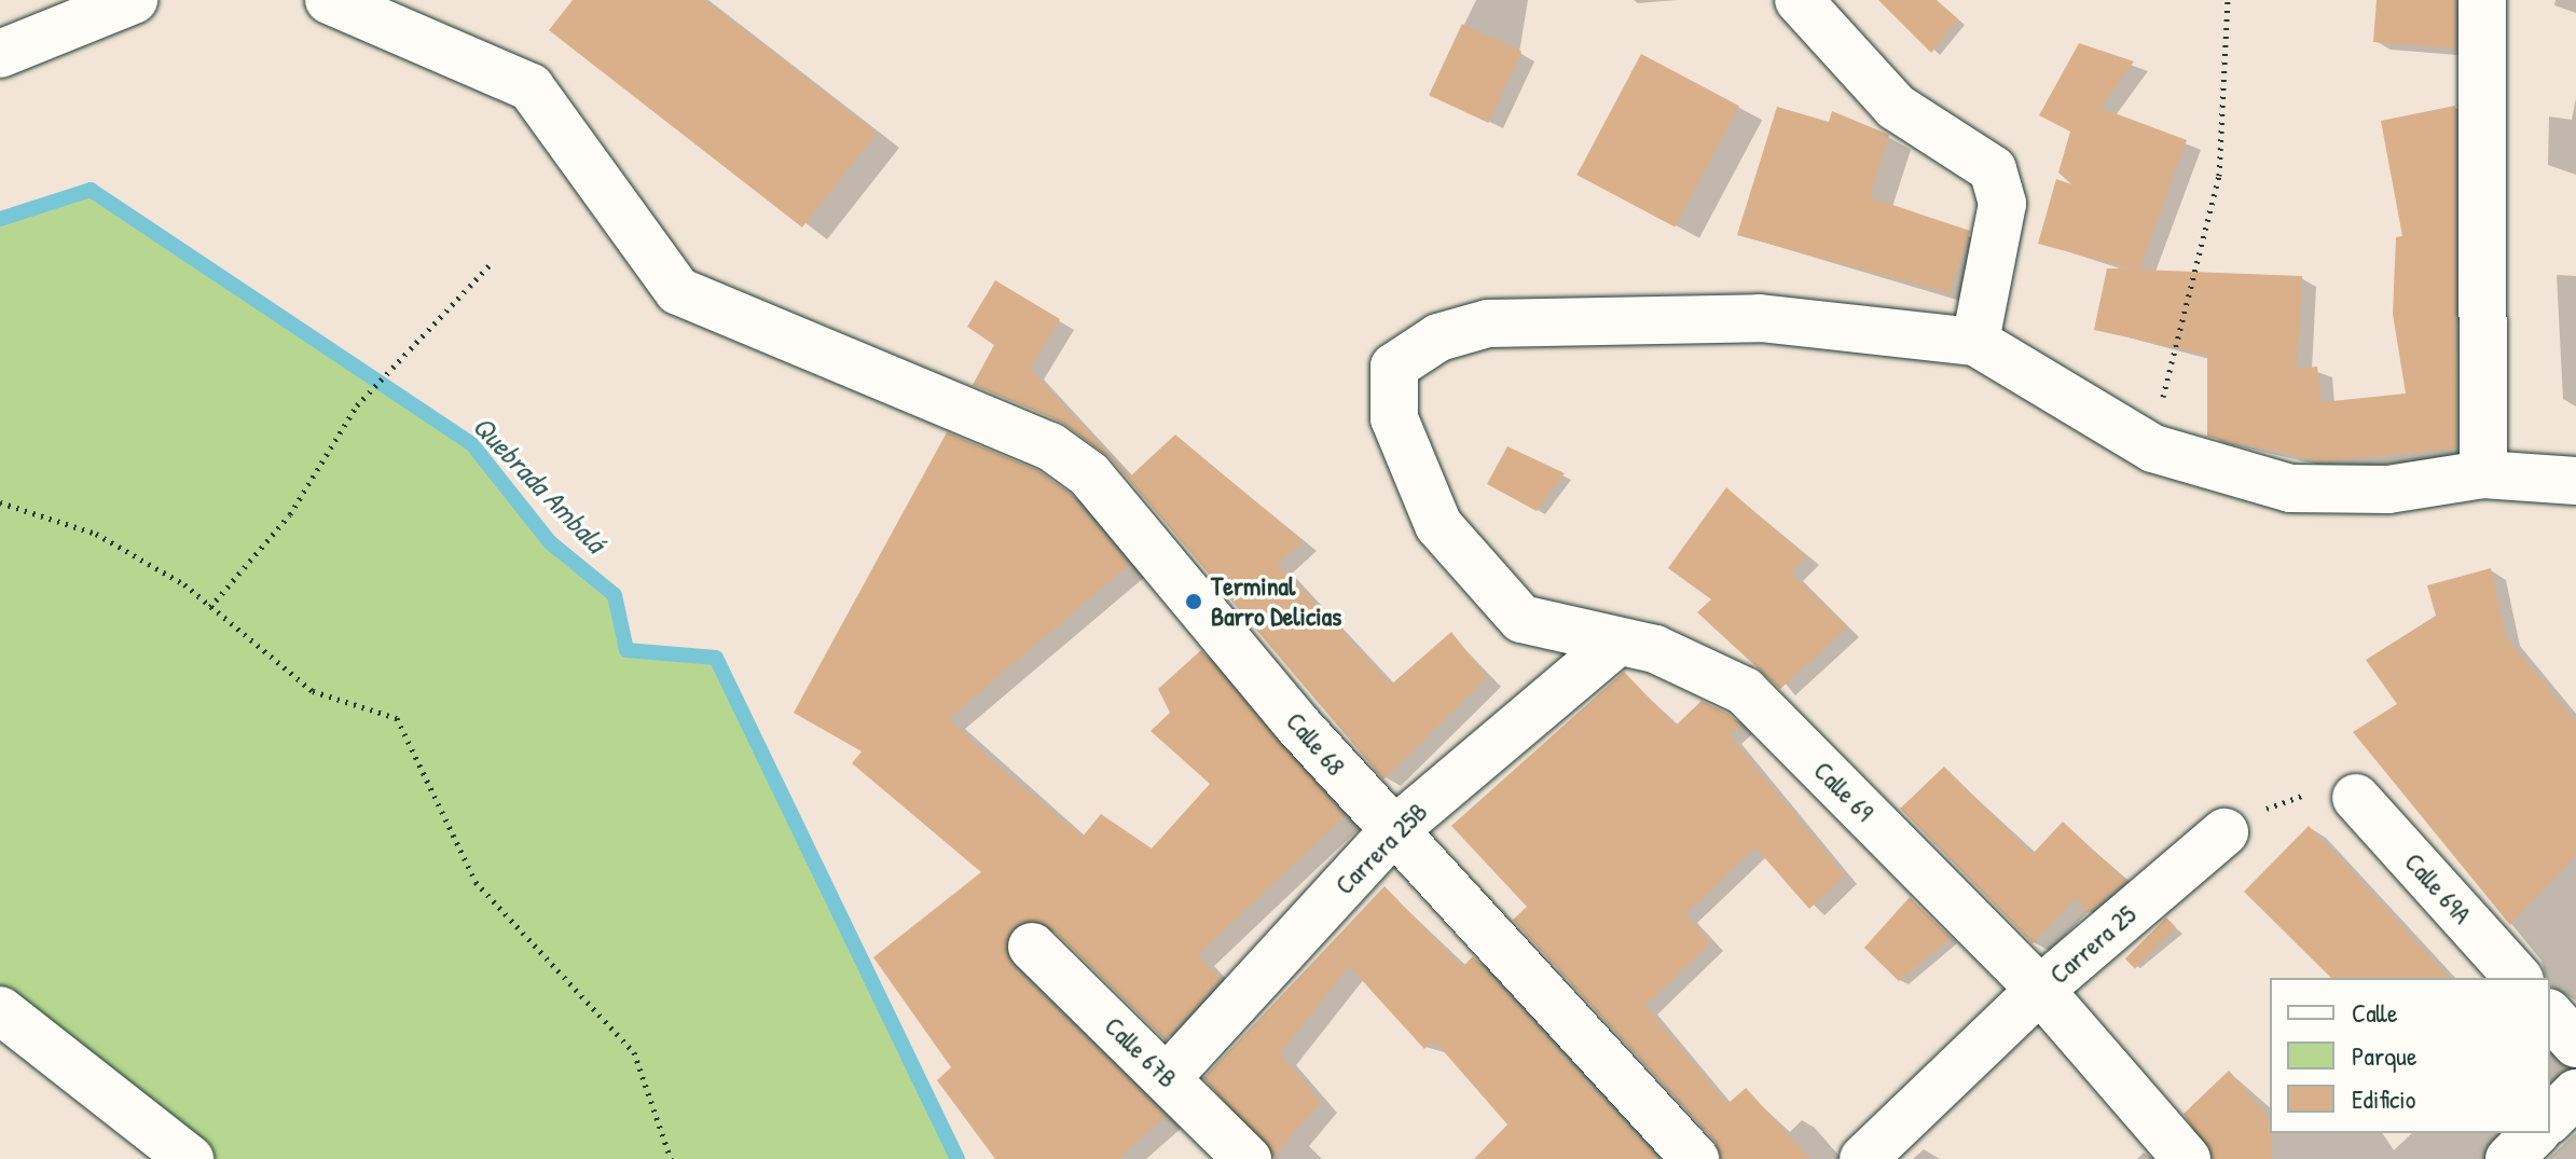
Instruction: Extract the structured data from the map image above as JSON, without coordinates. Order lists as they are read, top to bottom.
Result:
{
  "streets": {
    "street": [
      "Calle 68",
      "Calle 69",
      "Carrera 25B",
      "Calle 69A",
      "Carrera 25",
      "Calle 67B"
    ]
  },
  "crossings": [
    ["Calle 68", "Carrera 25B"],
    ["Calle 69", "Carrera 25B"],
    ["Calle 69", "Carrera 25"],
    ["Carrera 25B", "Calle 67B"]
  ],
  "water": ["Quebrada Ambalá"],
  "places": ["Terminal Barro Delicias"],
  "legend": ["Calle", "Parque", "Edificio"]
}
